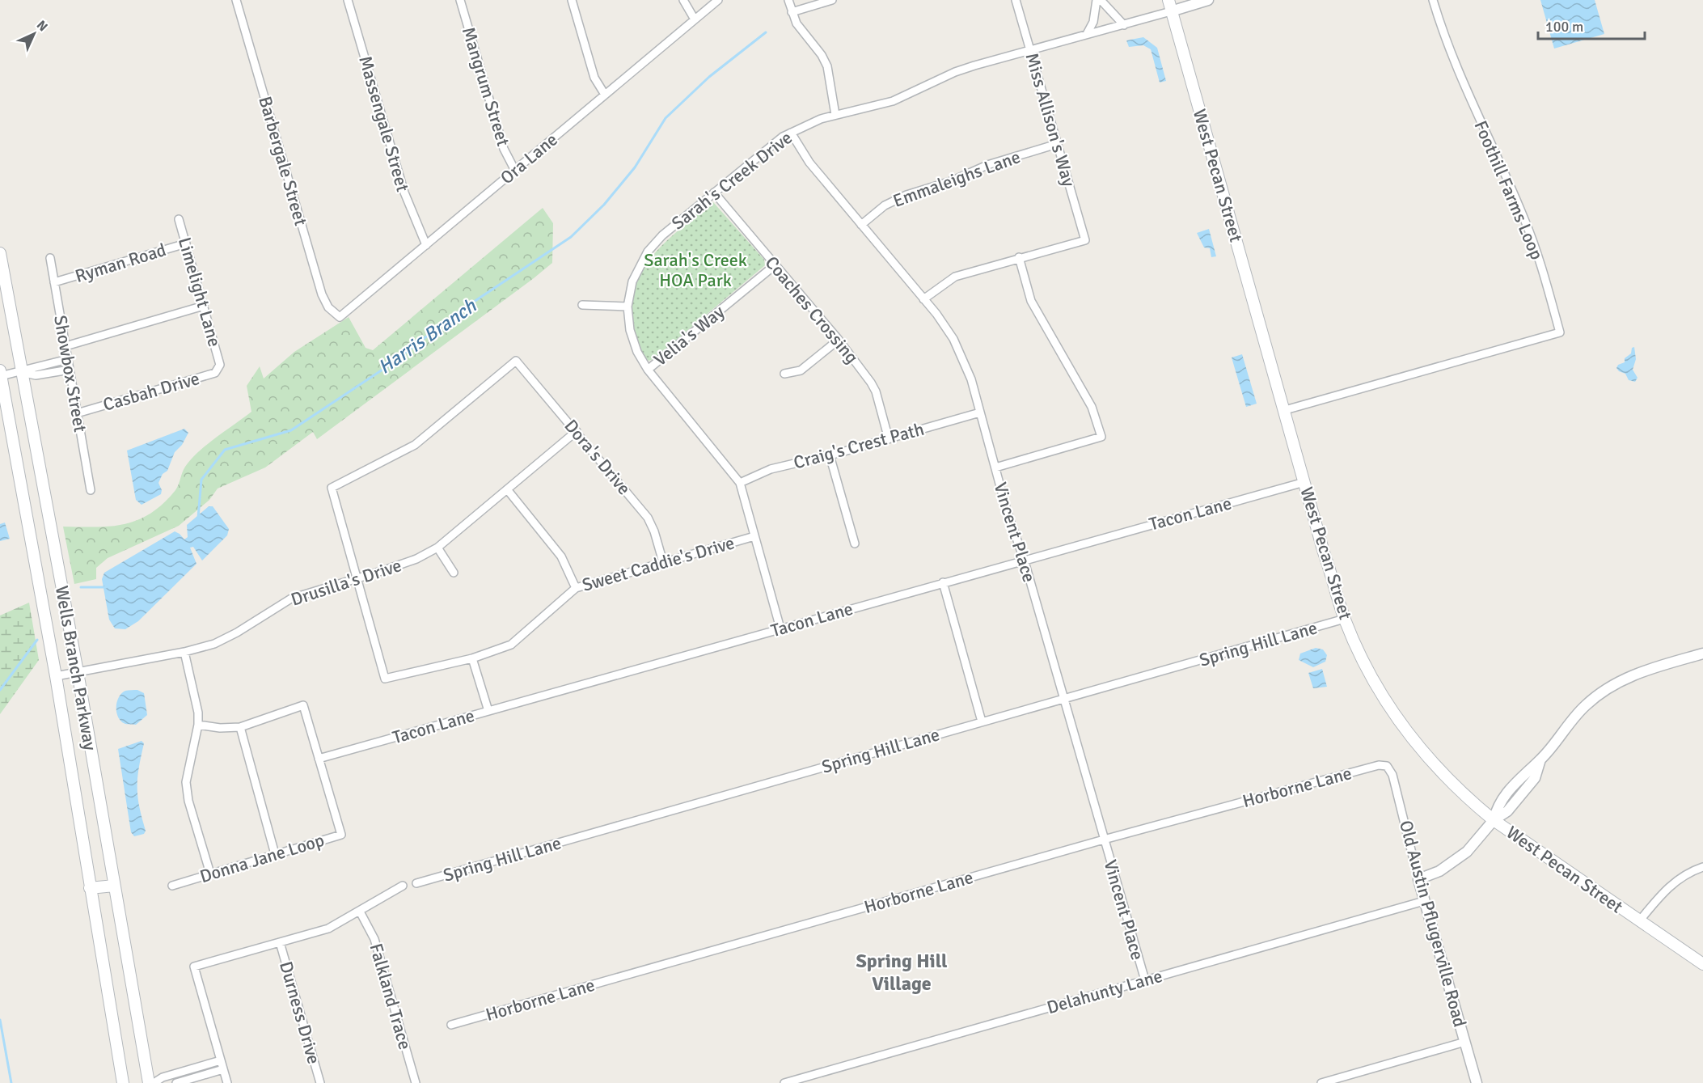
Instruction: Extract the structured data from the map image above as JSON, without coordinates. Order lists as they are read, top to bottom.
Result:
{
  "streets": {
    "main road": ["West Pecan Street", "Wells Branch Parkway"],
    "street": [
      "Mangrum Street",
      "Miss Allison's Way",
      "Massengale Street",
      "Ora Lane",
      "Barbergale Street",
      "Emmaleighs Lane",
      "Sarah's Creek Drive",
      "Foothill Farms Loop",
      "Ryman Road",
      "Limelight Lane",
      "Coaches Crossing",
      "Velia's Way",
      "Showbox Street",
      "Casbah Drive",
      "Craig's Crest Path",
      "Dora's Drive",
      "Tacon Lane",
      "Vincent Place",
      "Sweet Caddie's Drive",
      "Drusilla's Drive",
      "Spring Hill Lane",
      "Horborne Lane",
      "Donna Jane Loop",
      "Old Austin Pflugerville Road",
      "Delahunty Lane",
      "Falkland Trace",
      "Durness Drive"
    ]
  },
  "crossings": [
    ["Mangrum Street", "Ora Lane"],
    ["Miss Allison's Way", "Emmaleighs Lane"],
    ["Miss Allison's Way", "Sarah's Creek Drive"],
    ["Massengale Street", "Ora Lane"],
    ["Ora Lane", "Barbergale Street"],
    ["West Pecan Street", "Sarah's Creek Drive"],
    ["West Pecan Street", "Foothill Farms Loop"],
    ["West Pecan Street", "Tacon Lane"],
    ["West Pecan Street", "Spring Hill Lane"],
    ["Emmaleighs Lane", "Vincent Place"],
    ["Sarah's Creek Drive", "Coaches Crossing"],
    ["Sarah's Creek Drive", "Velia's Way"],
    ["Sarah's Creek Drive", "Craig's Crest Path"],
    ["Sarah's Creek Drive", "Tacon Lane"],
    ["Sarah's Creek Drive", "Vincent Place"],
    ["Sarah's Creek Drive", "Sweet Caddie's Drive"],
    ["Ryman Road", "Limelight Lane"],
    ["Ryman Road", "Showbox Street"],
    ["Limelight Lane", "Casbah Drive"],
    ["Coaches Crossing", "Velia's Way"],
    ["Coaches Crossing", "Craig's Crest Path"],
    ["Showbox Street", "Casbah Drive"],
    ["Craig's Crest Path", "Vincent Place"],
    ["Dora's Drive", "Sweet Caddie's Drive"],
    ["Dora's Drive", "Drusilla's Drive"],
    ["Tacon Lane", "Vincent Place"],
    ["Tacon Lane", "Donna Jane Loop"],
    ["Vincent Place", "Spring Hill Lane"],
    ["Vincent Place", "Horborne Lane"],
    ["Vincent Place", "Delahunty Lane"],
    ["Sweet Caddie's Drive", "Drusilla's Drive"],
    ["Drusilla's Drive", "Wells Branch Parkway"],
    ["Horborne Lane", "Old Austin Pflugerville Road"],
    ["Old Austin Pflugerville Road", "Delahunty Lane"]
  ],
  "districts": ["Spring Hill Village"],
  "water": ["Harris Branch"],
  "parks": ["Sarah's Creek HOA Park"],
  "scale_bar": "100 m",
  "north": "top right"
}
